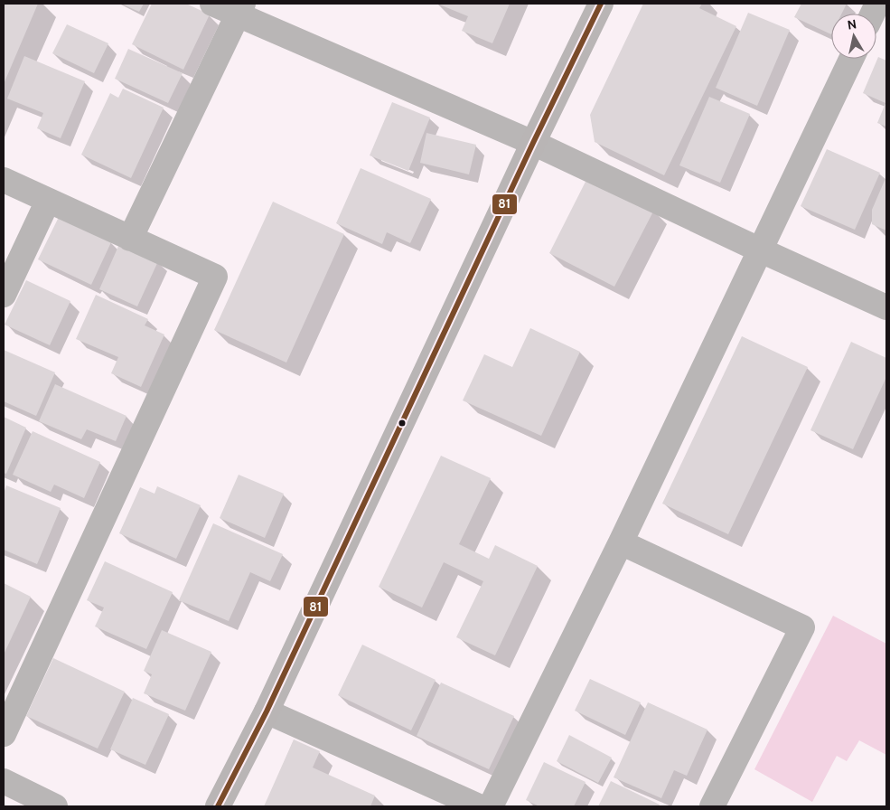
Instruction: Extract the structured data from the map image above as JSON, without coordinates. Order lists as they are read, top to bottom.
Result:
{
  "lines": ["transit line 81"],
  "north": "top"
}
